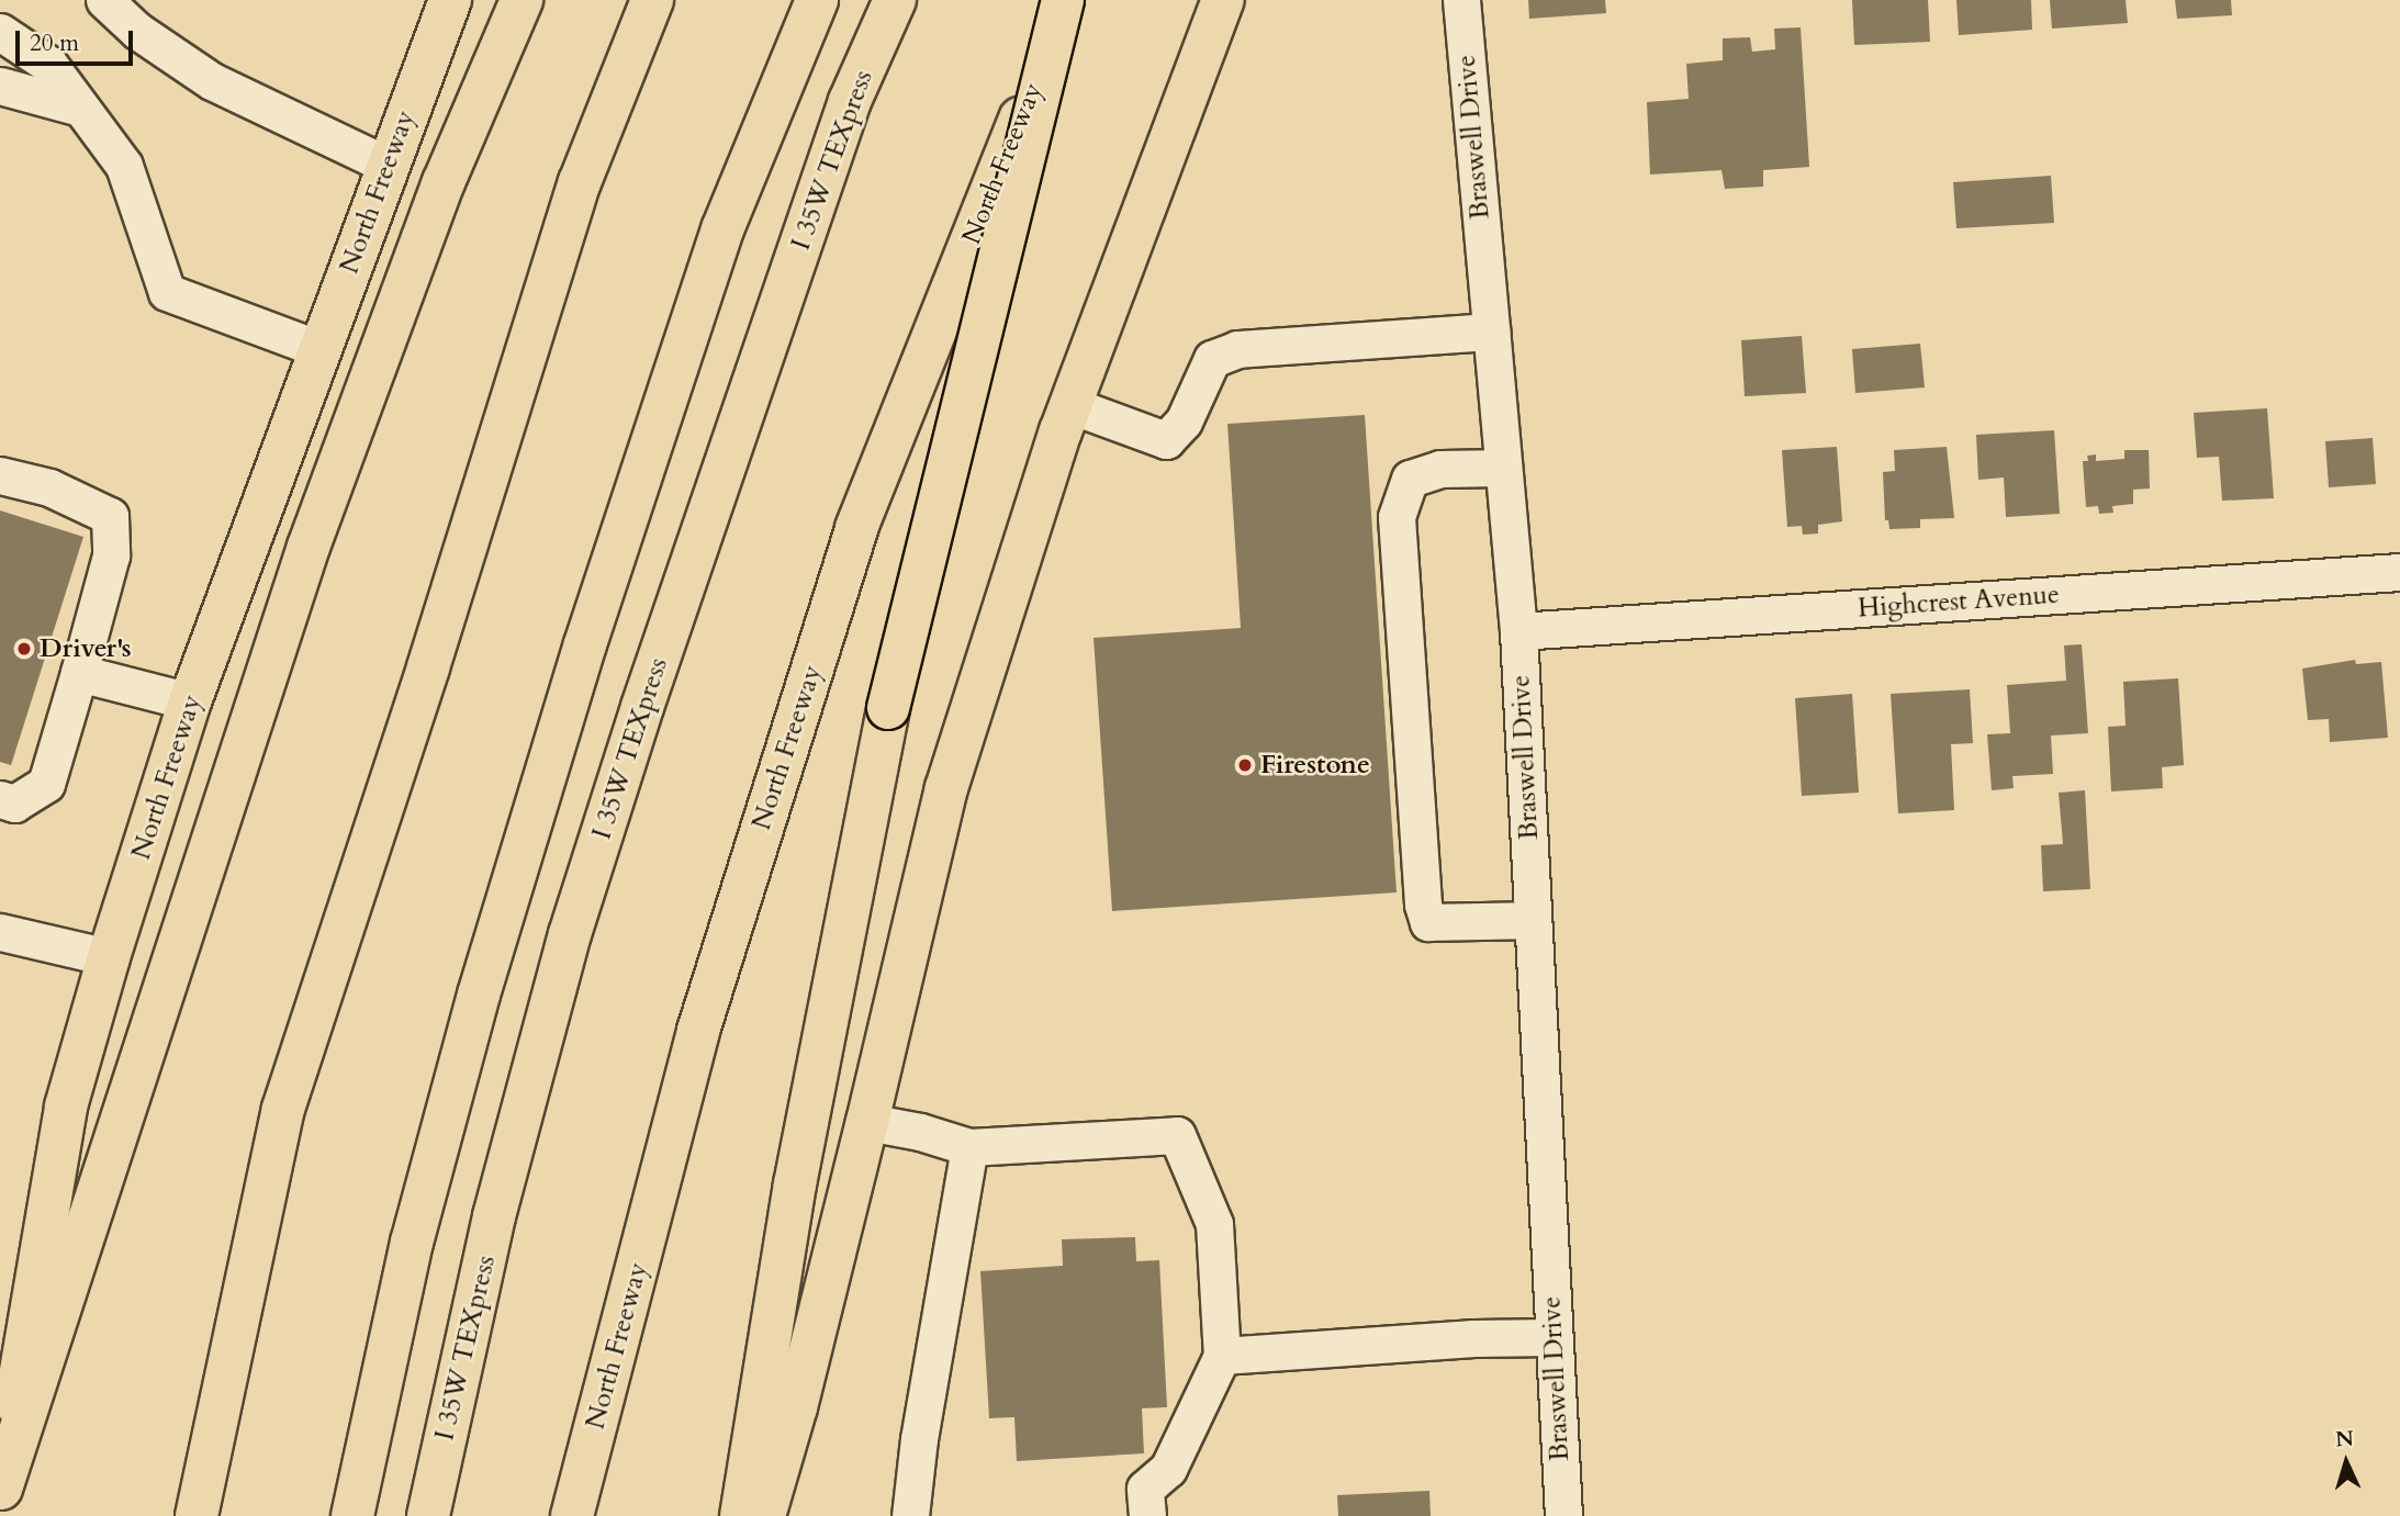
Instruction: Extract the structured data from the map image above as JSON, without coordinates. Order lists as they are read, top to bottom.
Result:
{
  "streets": {
    "main road": ["I 35W TEXpress", "North Freeway"],
    "street": ["Braswell Drive", "Highcrest Avenue"]
  },
  "crossings": [
    ["Braswell Drive", "Highcrest Avenue"]
  ],
  "places": ["Driver's", "Firestone"],
  "scale_bar": "20 m",
  "north": "top"
}
